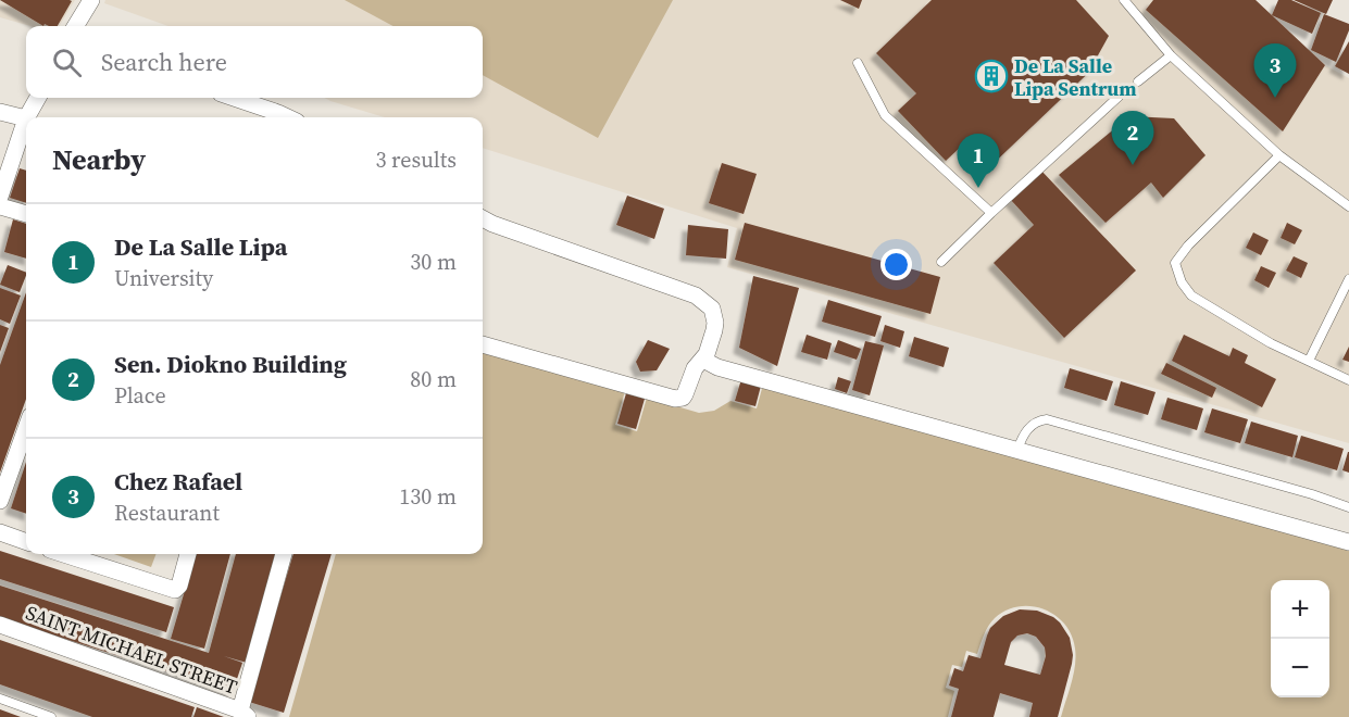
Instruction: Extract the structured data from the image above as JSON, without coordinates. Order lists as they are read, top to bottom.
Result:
{
  "streets": {
    "street": ["SAINT MICHAEL STREET"]
  },
  "places": {
    "building": ["De La Salle Lipa Sentrum"]
  },
  "page": {
    "search": "Search here",
    "pins": ["3", "2", "1"],
    "heading": ["Nearby", "3 results"],
    "list": [
      {
        "mark": "1",
        "name": "De La Salle Lipa",
        "note": "University",
        "value": "30 m"
      },
      {
        "mark": "2",
        "name": "Sen. Diokno Building",
        "note": "Place",
        "value": "80 m"
      },
      {
        "mark": "3",
        "name": "Chez Rafael",
        "note": "Restaurant",
        "value": "130 m"
      }
    ],
    "map_buttons": ["+", "−"]
  }
}
